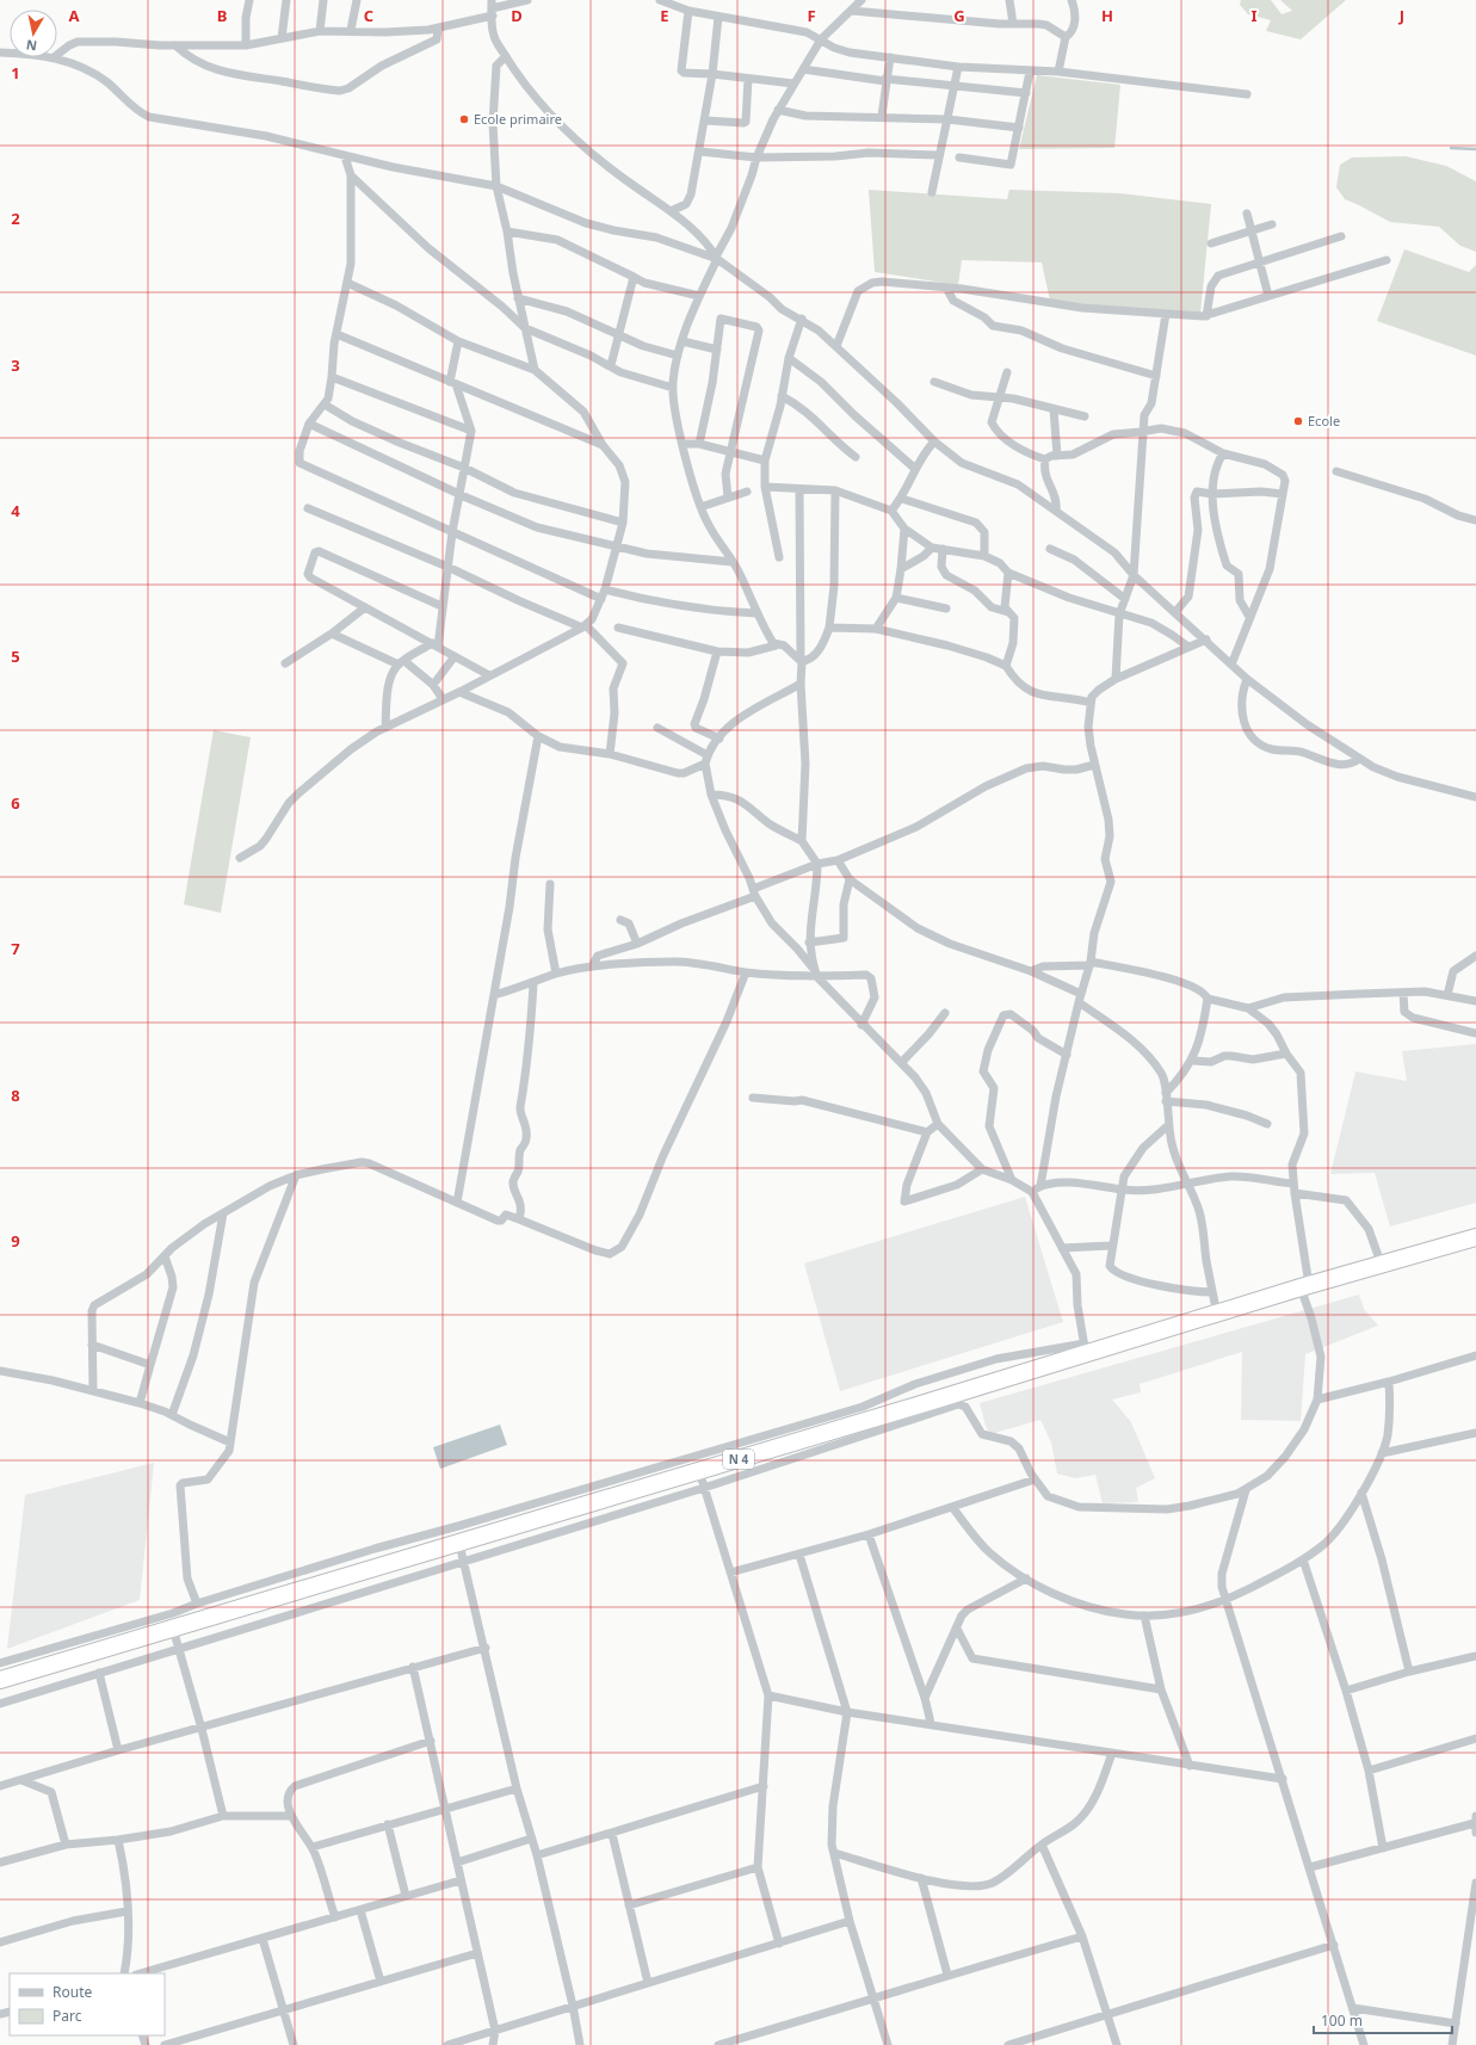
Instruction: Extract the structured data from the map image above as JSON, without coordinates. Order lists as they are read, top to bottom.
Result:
{
  "streets": {
    "highway": ["N 4"]
  },
  "places": ["Ecole primaire", "Ecole"],
  "legend": ["Route", "Parc"],
  "scale_bar": "100 m",
  "north": "bottom",
  "grid": {
    "columns": [
      "A",
      "B",
      "C",
      "D",
      "E",
      "F",
      "G",
      "H",
      "I",
      "J"
    ],
    "rows": [
      "1",
      "2",
      "3",
      "4",
      "5",
      "6",
      "7",
      "8",
      "9"
    ]
  }
}
